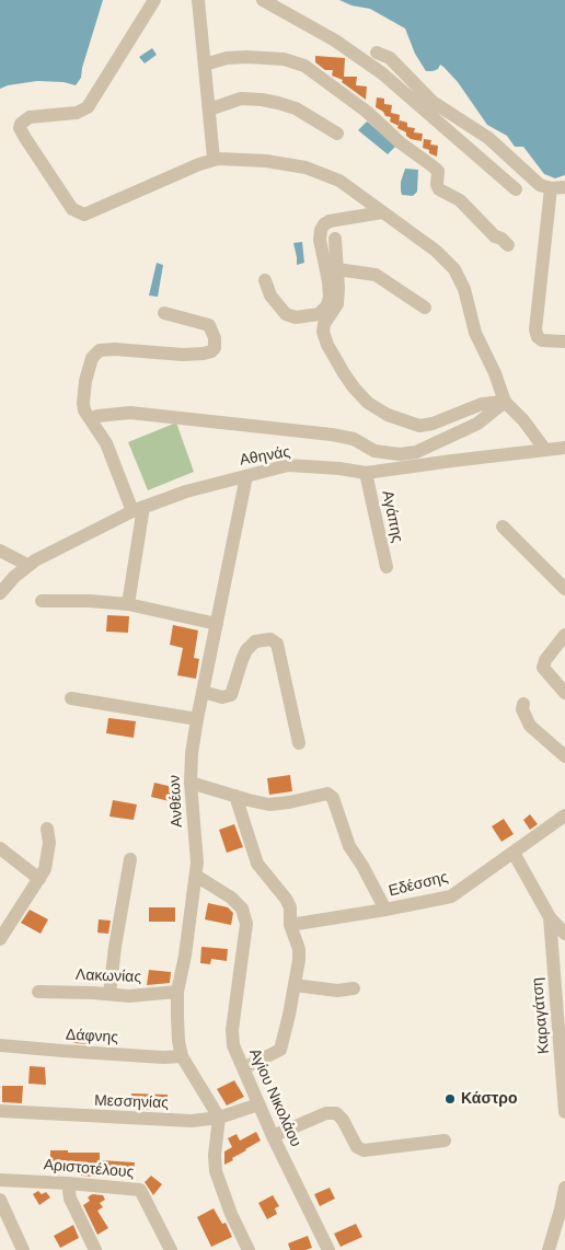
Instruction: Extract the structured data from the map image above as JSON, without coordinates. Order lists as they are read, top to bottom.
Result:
{
  "streets": {
    "street": [
      "Αθηνάς",
      "Αγάπης",
      "Ανθέων",
      "Εδέσσης",
      "Λακωνίας",
      "Καραγάτση",
      "Δάφνης",
      "Αγίου Νικολάου",
      "Μεσσηνίας",
      "Αριστοτέλους"
    ]
  },
  "crossings": [
    ["Αθηνάς", "Αγάπης"],
    ["Αθηνάς", "Ανθέων"],
    ["Ανθέων", "Λακωνίας"],
    ["Ανθέων", "Δάφνης"],
    ["Ανθέων", "Αγίου Νικολάου"],
    ["Ανθέων", "Μεσσηνίας"],
    ["Αγίου Νικολάου", "Μεσσηνίας"]
  ],
  "places": ["Κάστρο"]
}
